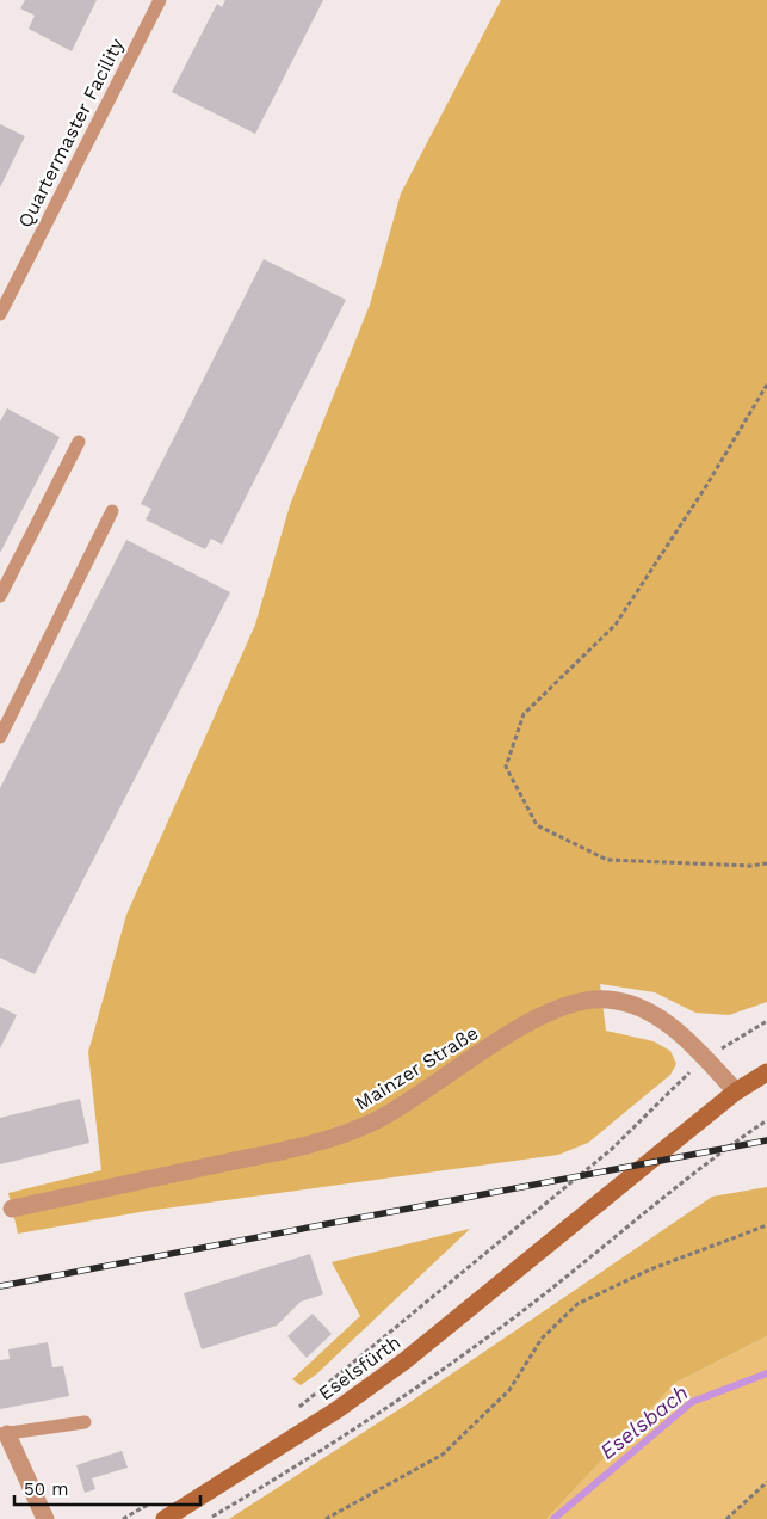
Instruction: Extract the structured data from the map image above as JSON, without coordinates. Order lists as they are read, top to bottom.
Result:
{
  "streets": {
    "main road": ["Eselsfürth"],
    "street": ["Mainzer Straße"],
    "lane": ["Quartermaster Facility"]
  },
  "crossings": [
    ["Mainzer Straße", "Eselsfürth"]
  ],
  "water": ["Eselsbach"],
  "scale_bar": "50 m"
}
